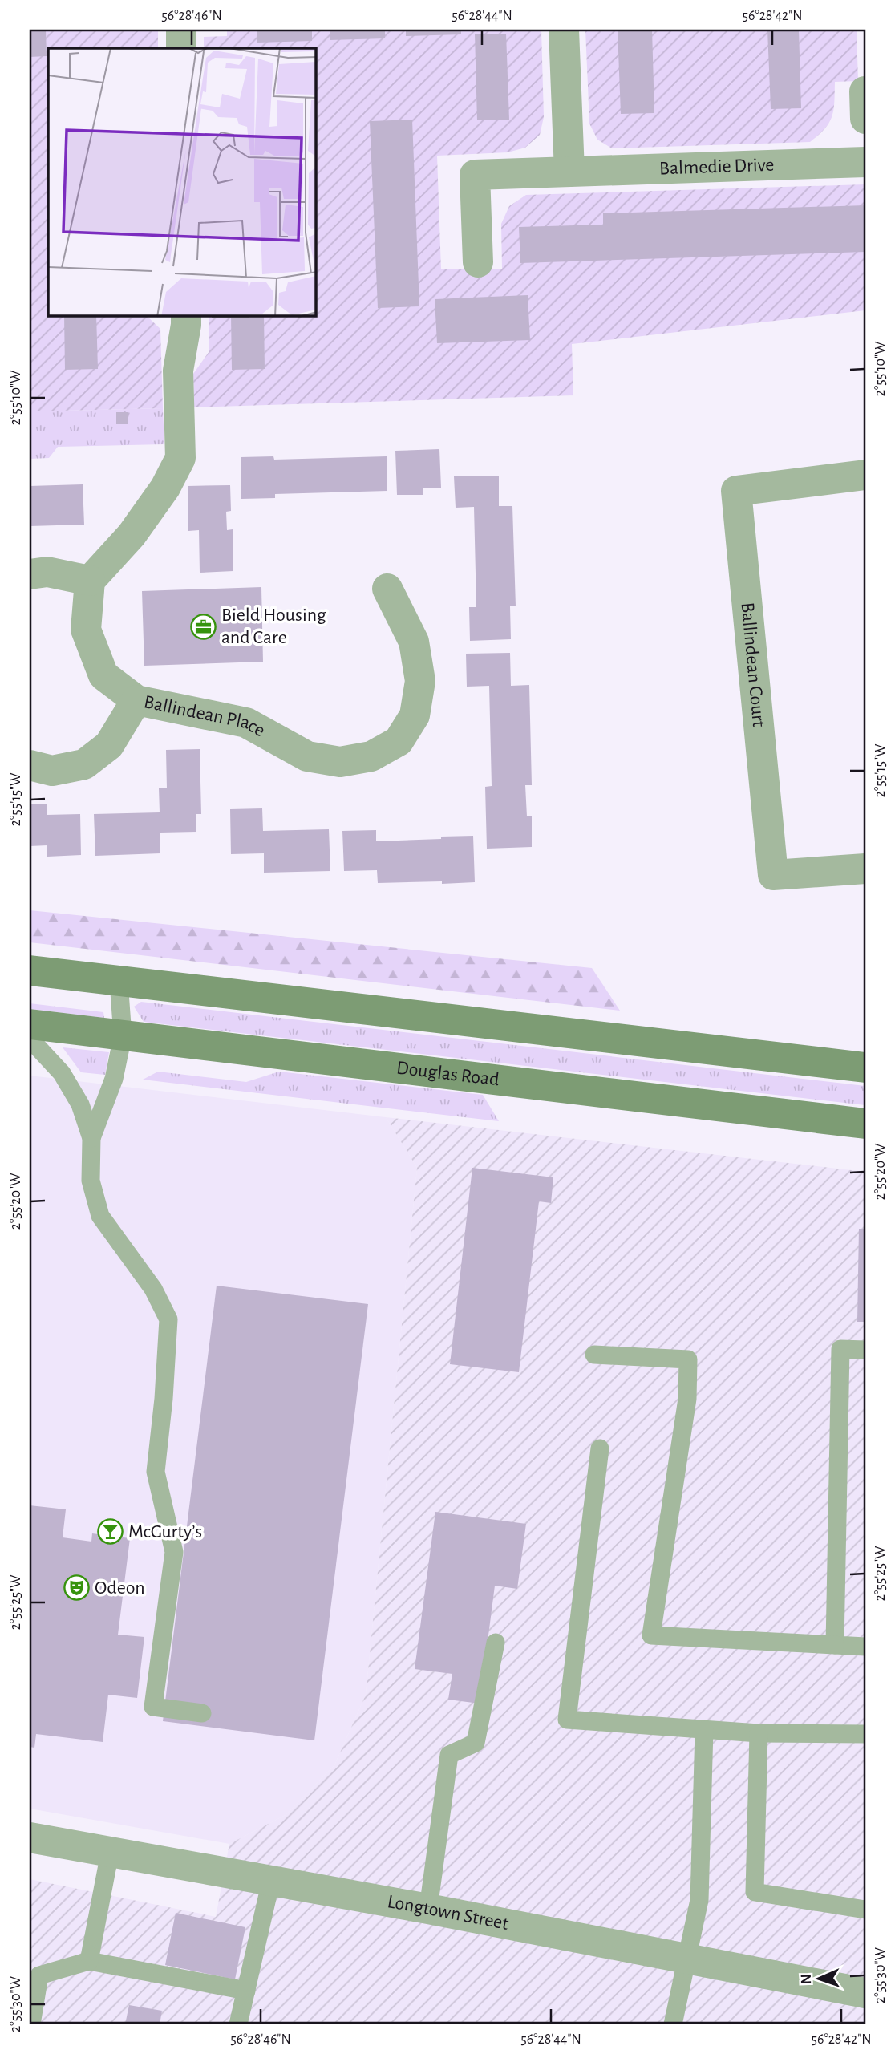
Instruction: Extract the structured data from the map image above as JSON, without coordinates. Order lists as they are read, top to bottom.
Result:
{
  "streets": {
    "main road": ["Douglas Road"],
    "street": [
      "Balmedie Drive",
      "Ballindean Court",
      "Ballindean Place",
      "Longtown Street"
    ]
  },
  "places": {
    "office": ["Bield Housing and Care"],
    "bar": ["McGurty’s"],
    "theatre": ["Odeon"]
  },
  "north": "left",
  "coordinates": [
    "56°28'46\"N",
    "56°28'44\"N",
    "56°28'42\"N",
    "2°55'10\"W",
    "2°55'15\"W",
    "2°55'20\"W",
    "2°55'25\"W",
    "2°55'30\"W"
  ]
}
